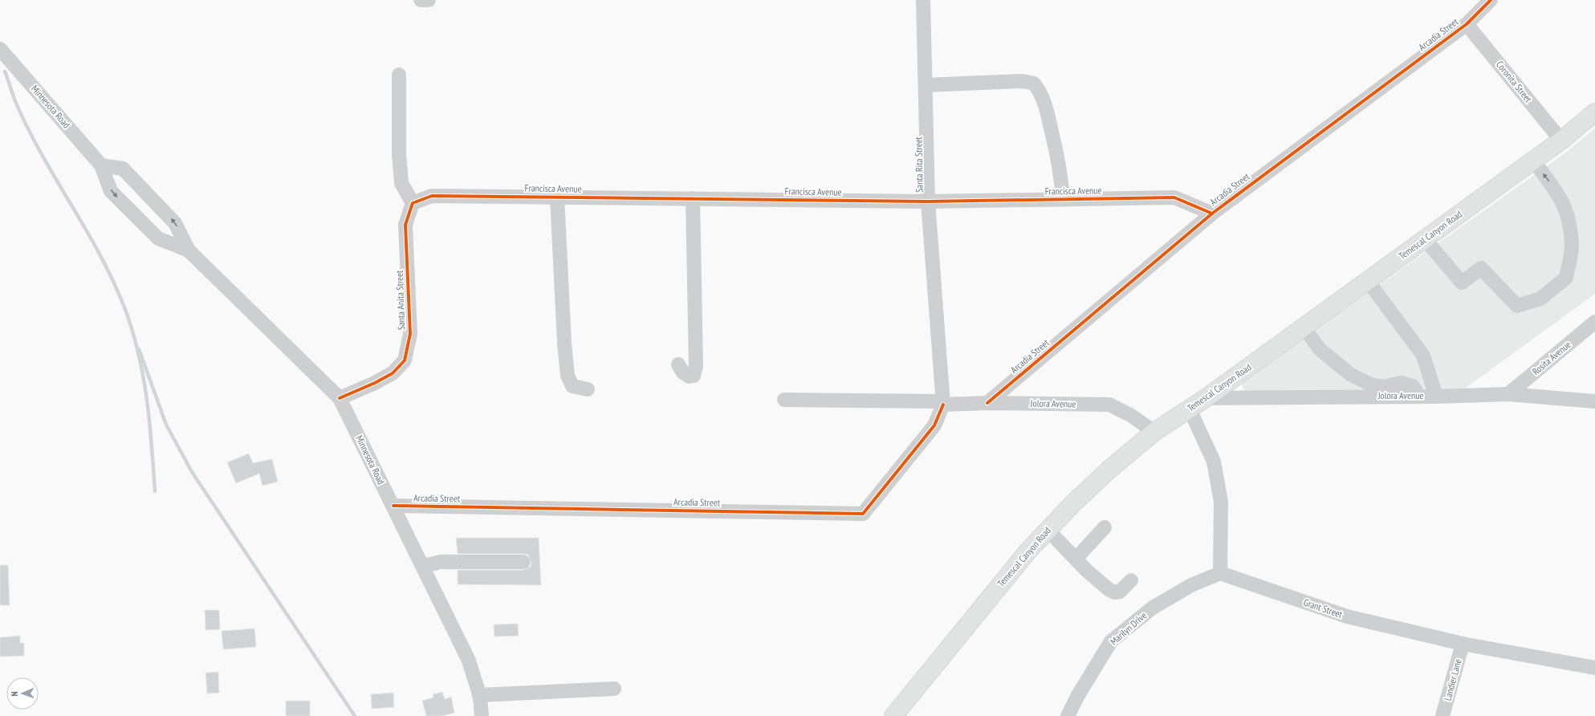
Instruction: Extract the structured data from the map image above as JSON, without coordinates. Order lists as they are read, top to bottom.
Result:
{
  "streets": {
    "main road": ["Temescal Canyon Road"],
    "street": [
      "Arcadia Street",
      "Coronita Street",
      "Minnesota Road",
      "Santa Rita Street",
      "Francisca Avenue",
      "Santa Anita Street",
      "Rosita Avenue",
      "Jolora Avenue",
      "Grant Street",
      "Marilyn Drive",
      "Landier Lane"
    ]
  },
  "crossings": [
    ["Arcadia Street", "Coronita Street"],
    ["Arcadia Street", "Minnesota Road"],
    ["Arcadia Street", "Santa Rita Street"],
    ["Arcadia Street", "Francisca Avenue"],
    ["Arcadia Street", "Jolora Avenue"],
    ["Coronita Street", "Temescal Canyon Road"],
    ["Minnesota Road", "Santa Anita Street"],
    ["Santa Rita Street", "Francisca Avenue"],
    ["Santa Rita Street", "Jolora Avenue"],
    ["Francisca Avenue", "Santa Anita Street"],
    ["Temescal Canyon Road", "Jolora Avenue"],
    ["Rosita Avenue", "Jolora Avenue"],
    ["Grant Street", "Marilyn Drive"],
    ["Grant Street", "Landier Lane"]
  ],
  "north": "left"
}
